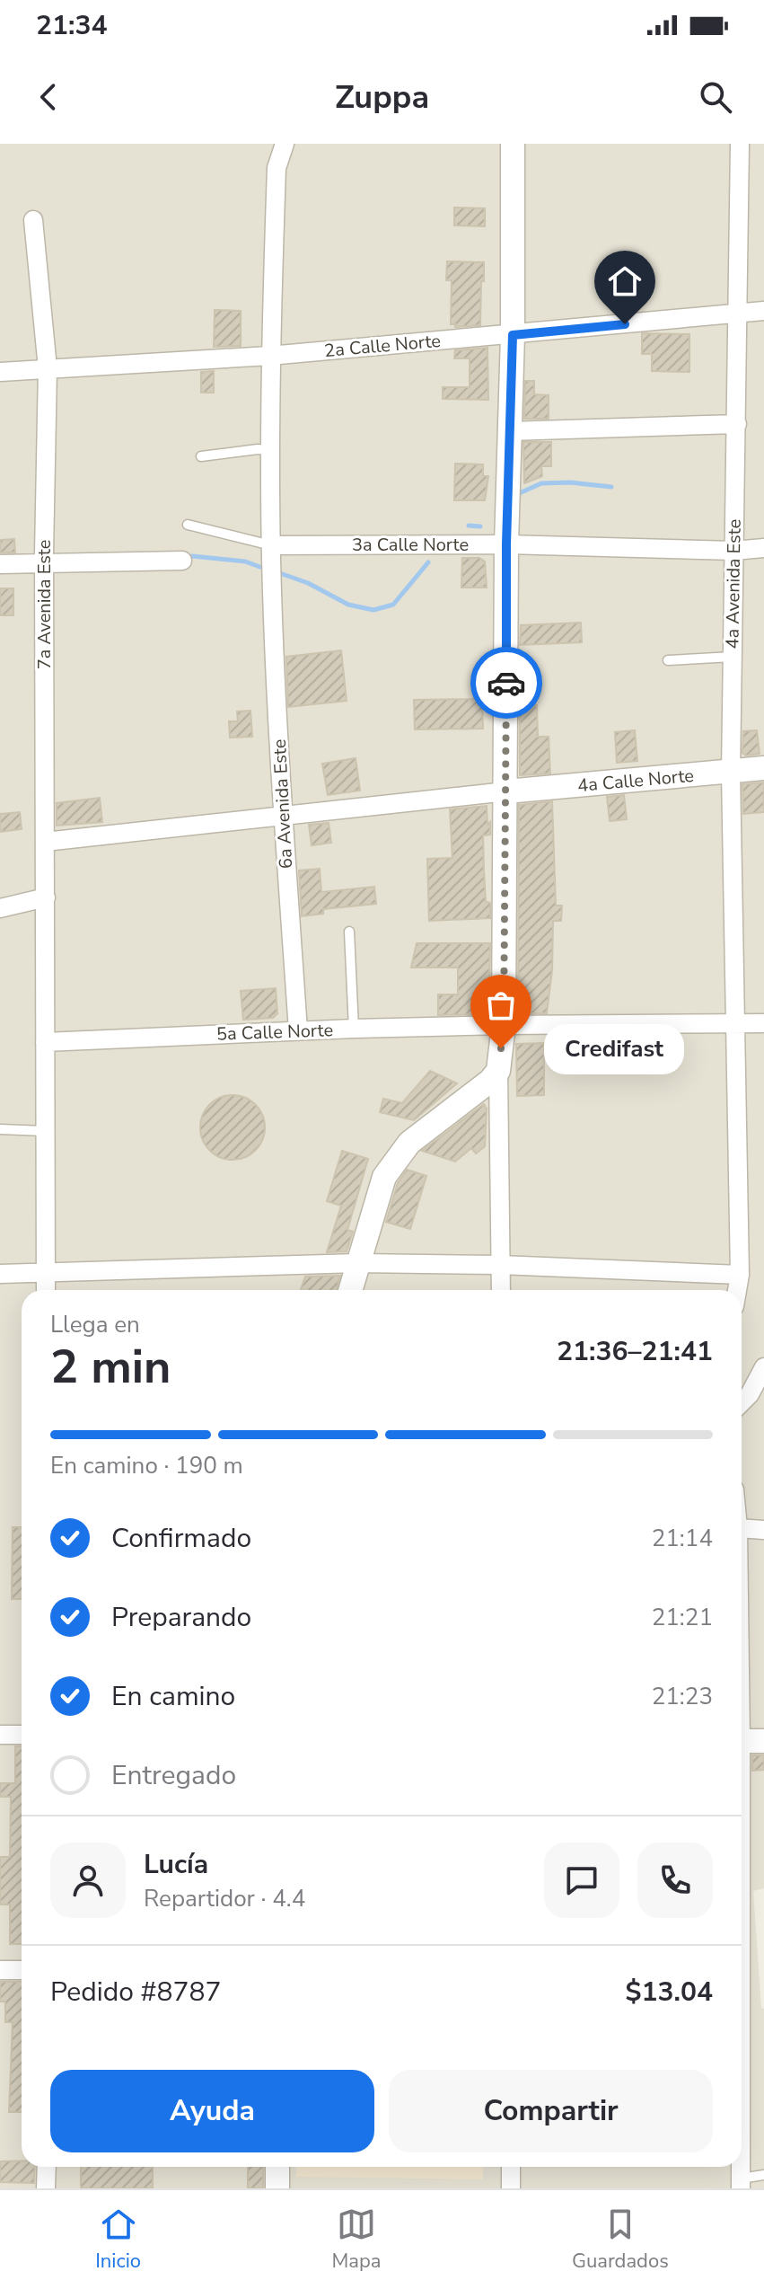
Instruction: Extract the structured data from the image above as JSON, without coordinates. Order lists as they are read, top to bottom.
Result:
{
  "streets": {
    "street": [
      "2a Calle Norte",
      "3a Calle Norte",
      "4a Avenida Este",
      "7a Avenida Este",
      "4a Calle Norte",
      "6a Avenida Este",
      "5a Calle Norte"
    ]
  },
  "crossings": [
    ["2a Calle Norte", "4a Avenida Este"],
    ["2a Calle Norte", "7a Avenida Este"],
    ["2a Calle Norte", "6a Avenida Este"],
    ["3a Calle Norte", "4a Avenida Este"],
    ["3a Calle Norte", "6a Avenida Este"],
    ["4a Avenida Este", "4a Calle Norte"],
    ["4a Avenida Este", "5a Calle Norte"],
    ["7a Avenida Este", "5a Calle Norte"],
    ["6a Avenida Este", "5a Calle Norte"]
  ],
  "places": ["Credifast"],
  "page": {
    "status": "21:34",
    "header": "Zuppa",
    "bubble": "Credifast",
    "heading": ["2 min", "Llega en", "21:36–21:41"],
    "panel": [
      "Lucía",
      "Repartidor · 4.4",
      "Pedido #8787",
      "$13.04"
    ],
    "bar": "En camino · 190 m",
    "list": [
      ["Confirmado", "21:14"],
      ["Preparando", "21:21"],
      ["En camino", "21:23"],
      "Entregado"
    ],
    "buttons": ["Ayuda", "Compartir"],
    "tabs": ["Inicio", "Mapa", "Guardados"]
  }
}
